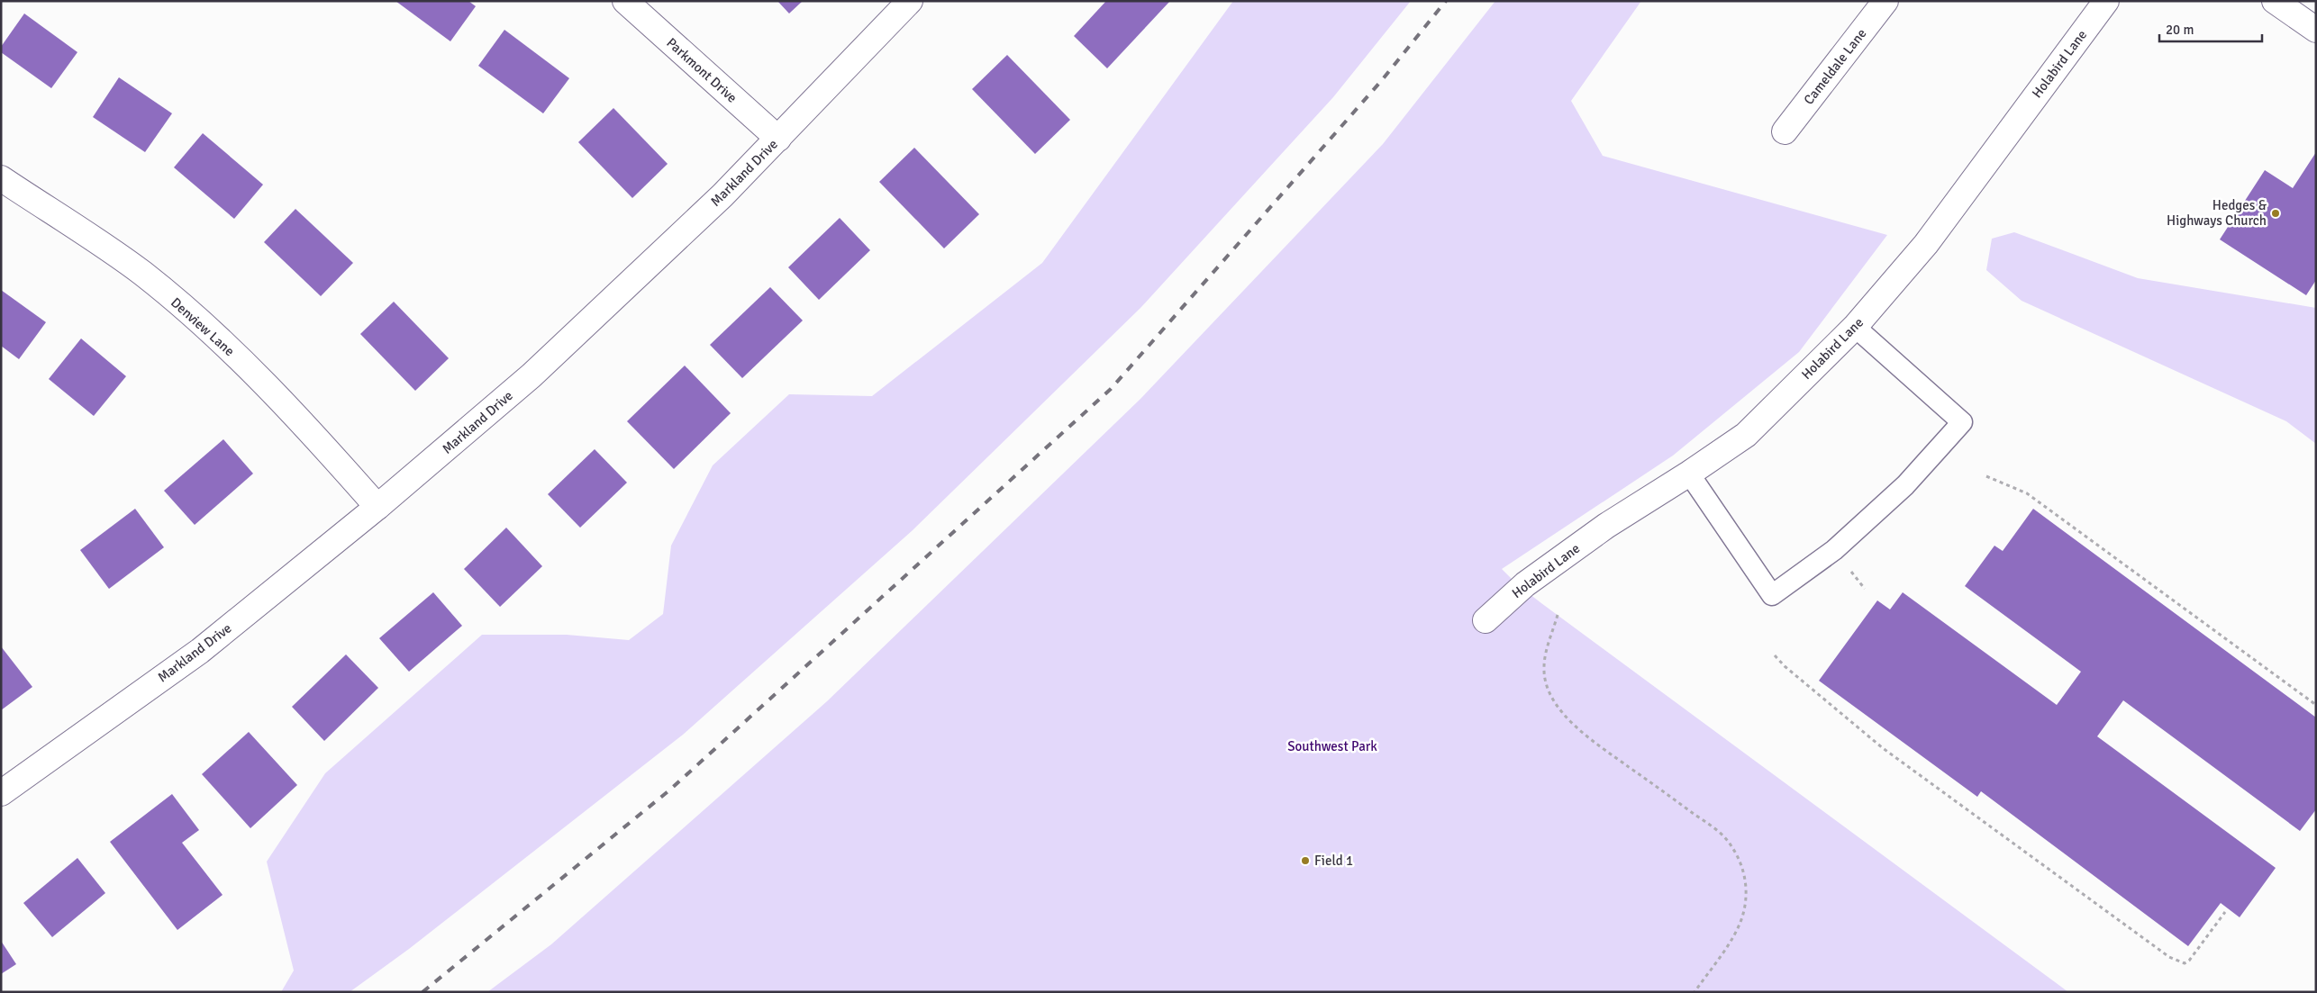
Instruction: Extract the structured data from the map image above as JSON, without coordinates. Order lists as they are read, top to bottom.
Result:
{
  "streets": {
    "street": [
      "Holabird Lane",
      "Cameldale Lane",
      "Parkmont Drive",
      "Markland Drive",
      "Denview Lane"
    ]
  },
  "crossings": [
    ["Parkmont Drive", "Markland Drive"],
    ["Markland Drive", "Denview Lane"]
  ],
  "parks": ["Southwest Park"],
  "places": ["Hedges & Highways Church", "Field 1"],
  "scale_bar": "20 m"
}
